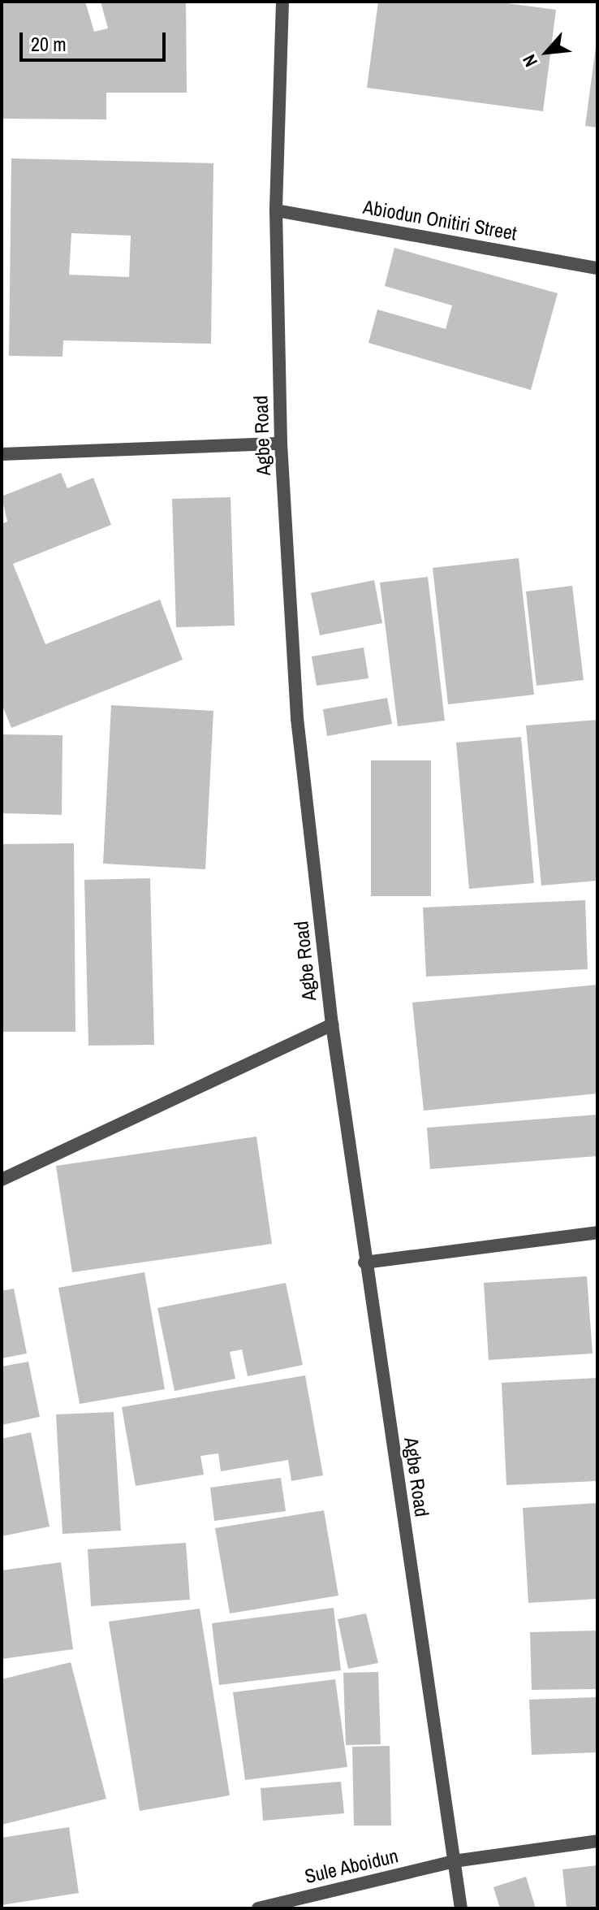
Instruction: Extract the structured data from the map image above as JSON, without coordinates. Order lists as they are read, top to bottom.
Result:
{
  "streets": {
    "street": ["Abiodun Onitiri Street", "Agbe Road", "Sule Aboidun"]
  },
  "crossings": [
    ["Abiodun Onitiri Street", "Agbe Road"],
    ["Agbe Road", "Sule Aboidun"]
  ],
  "scale_bar": "20 m",
  "north": "bottom left"
}
